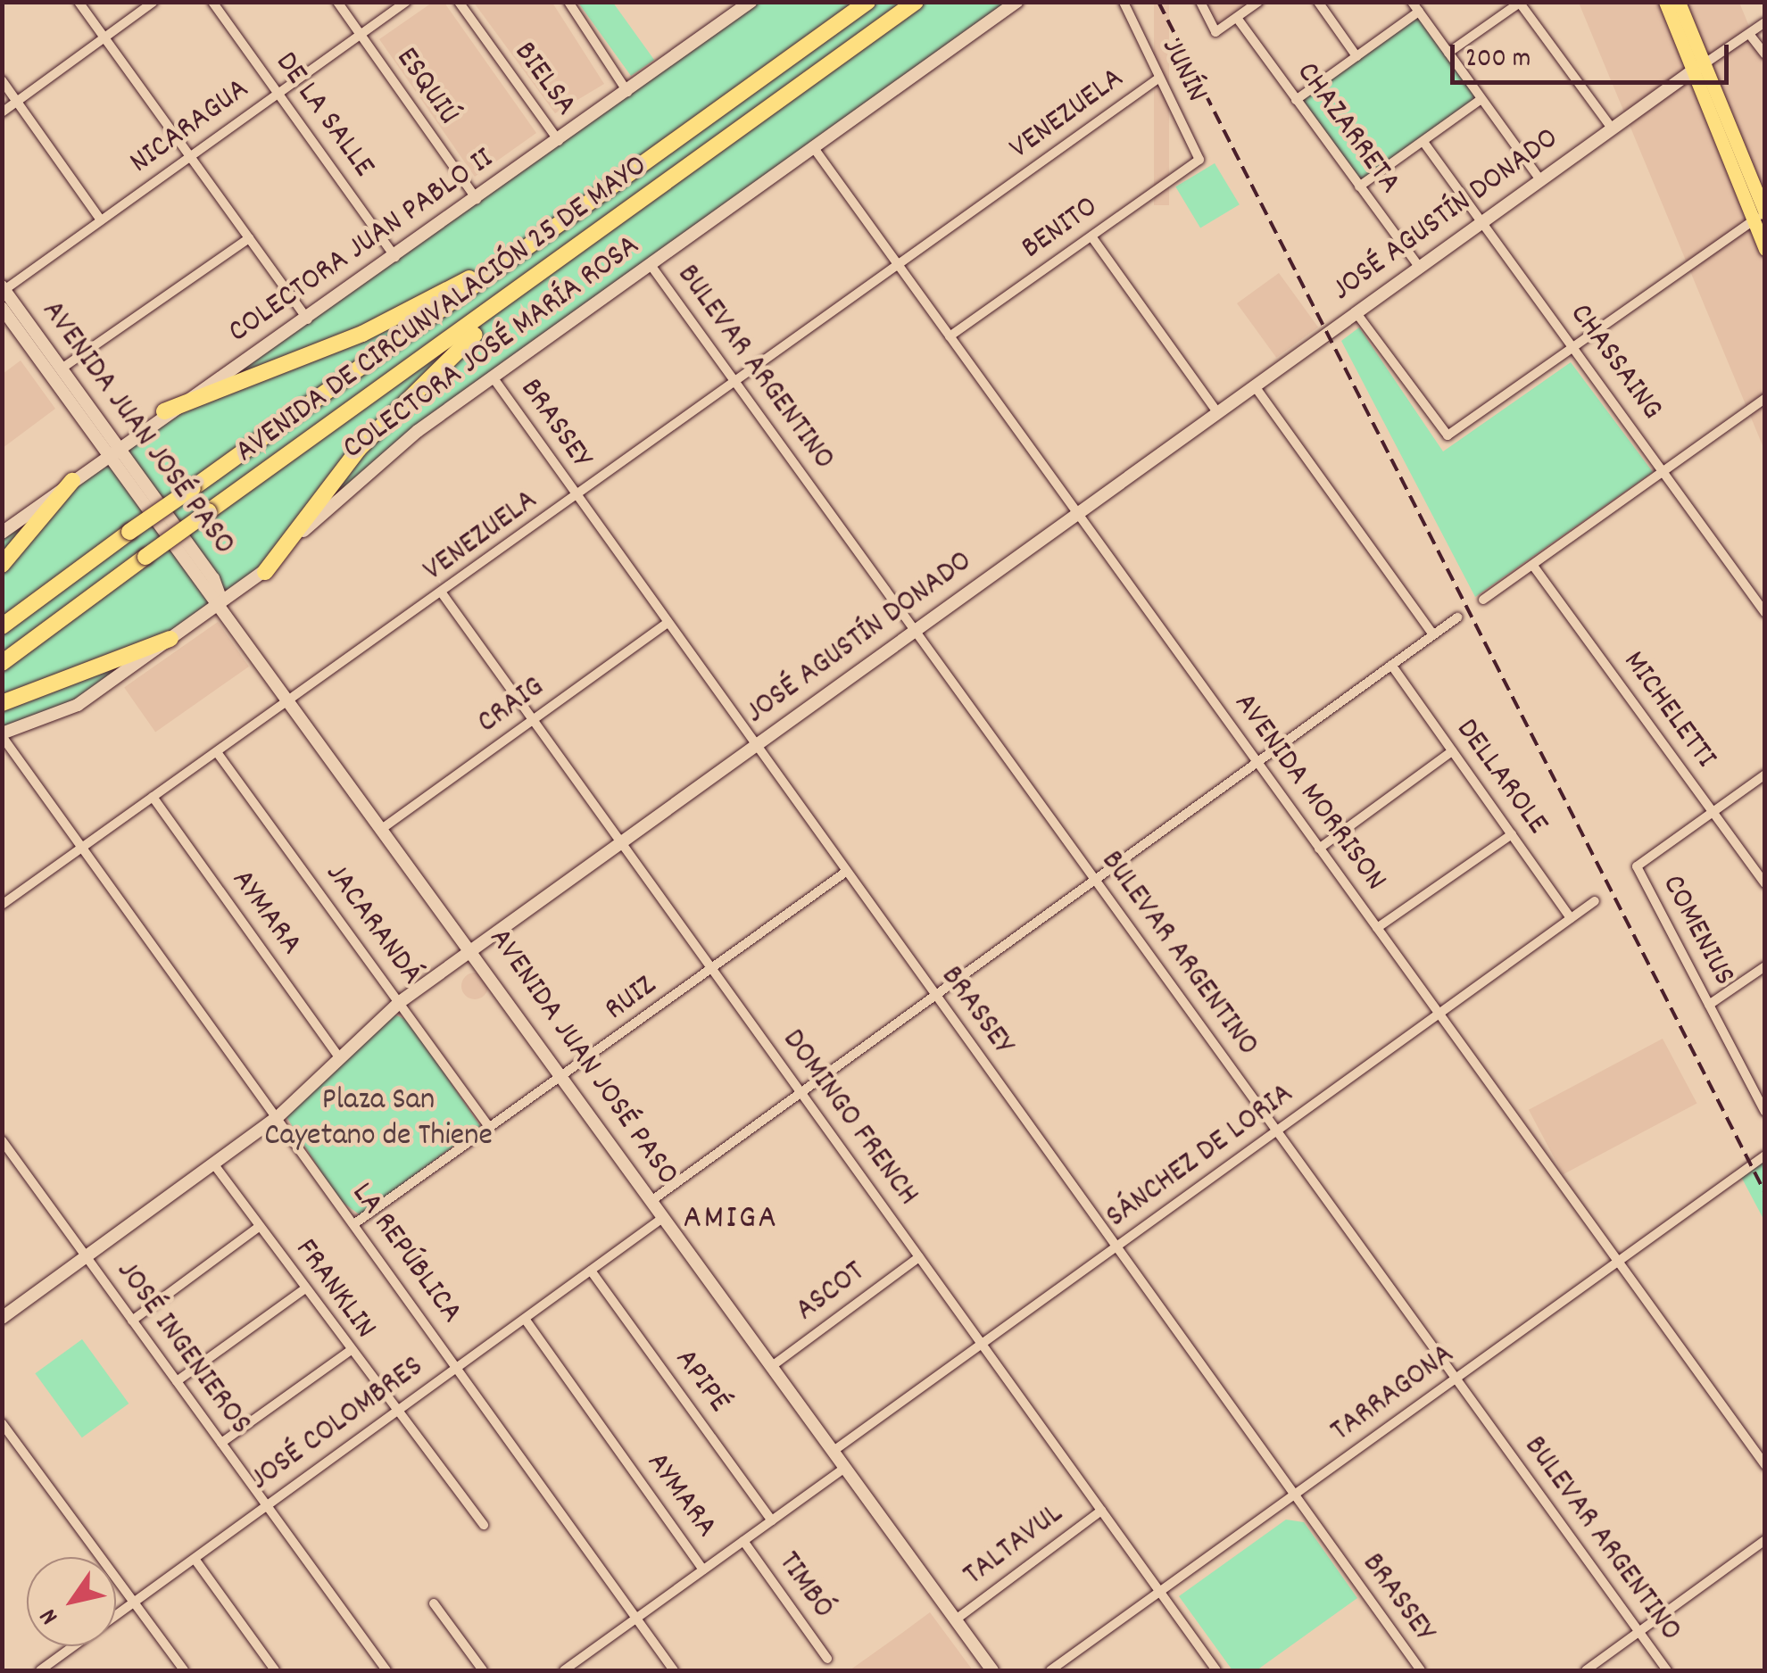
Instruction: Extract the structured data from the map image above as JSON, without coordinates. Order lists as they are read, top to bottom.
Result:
{
  "streets": {
    "highway": ["AVENIDA DE CIRCUNVALACIÓN 25 DE MAYO"],
    "main road": [
      "JOSÉ AGUSTÍN DONADO",
      "COLECTORA JUAN PABLO II",
      "COLECTORA JOSÉ MARÍA ROSA",
      "AVENIDA JUAN JOSÉ PASO"
    ],
    "street": [
      "JUNÍN",
      "BIELSA",
      "ESQUIÚ",
      "VENEZUELA",
      "DE LA SALLE",
      "NICARAGUA",
      "CHAZARRETA",
      "BENITO",
      "CHASSAING",
      "BULEVAR ARGENTINO",
      "BRASSEY",
      "CRAIG",
      "MICHELETTI",
      "DELLAROLE",
      "AVENIDA MORRISON",
      "AYMARA",
      "JACARANDÁ",
      "COMENIUS",
      "RUIZ",
      "DOMINGO FRENCH",
      "SÁNCHEZ DE LORIA",
      "LA REPÚBLICA",
      "FRANKLIN",
      "ASCOT",
      "JOSÉ INGENIEROS",
      "APIPÉ",
      "TARRAGONA",
      "JOSÉ COLOMBRES",
      "TALTAVUL",
      "TIMBÓ"
    ]
  },
  "crossings": [
    ["JUNÍN", "VENEZUELA"],
    ["JUNÍN", "BENITO"],
    ["BIELSA", "COLECTORA JUAN PABLO II"],
    ["ESQUIÚ", "NICARAGUA"],
    ["ESQUIÚ", "COLECTORA JUAN PABLO II"],
    ["VENEZUELA", "BULEVAR ARGENTINO"],
    ["VENEZUELA", "BRASSEY"],
    ["VENEZUELA", "AVENIDA JUAN JOSÉ PASO"],
    ["VENEZUELA", "AVENIDA MORRISON"],
    ["VENEZUELA", "AYMARA"],
    ["VENEZUELA", "JACARANDÁ"],
    ["VENEZUELA", "DOMINGO FRENCH"],
    ["VENEZUELA", "LA REPÚBLICA"],
    ["DE LA SALLE", "NICARAGUA"],
    ["DE LA SALLE", "COLECTORA JUAN PABLO II"],
    ["NICARAGUA", "AVENIDA JUAN JOSÉ PASO"],
    ["CHAZARRETA", "JOSÉ AGUSTÍN DONADO"],
    ["JOSÉ AGUSTÍN DONADO", "CHASSAING"],
    ["JOSÉ AGUSTÍN DONADO", "BULEVAR ARGENTINO"],
    ["JOSÉ AGUSTÍN DONADO", "BRASSEY"],
    ["JOSÉ AGUSTÍN DONADO", "AVENIDA JUAN JOSÉ PASO"],
    ["JOSÉ AGUSTÍN DONADO", "AVENIDA MORRISON"],
    ["JOSÉ AGUSTÍN DONADO", "AYMARA"],
    ["JOSÉ AGUSTÍN DONADO", "JACARANDÁ"],
    ["JOSÉ AGUSTÍN DONADO", "DOMINGO FRENCH"],
    ["JOSÉ AGUSTÍN DONADO", "LA REPÚBLICA"],
    ["JOSÉ AGUSTÍN DONADO", "FRANKLIN"],
    ["JOSÉ AGUSTÍN DONADO", "JOSÉ INGENIEROS"],
    ["BENITO", "AVENIDA MORRISON"],
    ["COLECTORA JUAN PABLO II", "AVENIDA JUAN JOSÉ PASO"],
    ["COLECTORA JOSÉ MARÍA ROSA", "BULEVAR ARGENTINO"],
    ["COLECTORA JOSÉ MARÍA ROSA", "BRASSEY"],
    ["COLECTORA JOSÉ MARÍA ROSA", "AVENIDA JUAN JOSÉ PASO"],
    ["COLECTORA JOSÉ MARÍA ROSA", "AVENIDA MORRISON"],
    ["COLECTORA JOSÉ MARÍA ROSA", "LA REPÚBLICA"],
    ["BULEVAR ARGENTINO", "SÁNCHEZ DE LORIA"],
    ["BULEVAR ARGENTINO", "TARRAGONA"],
    ["BRASSEY", "CRAIG"],
    ["BRASSEY", "RUIZ"],
    ["BRASSEY", "SÁNCHEZ DE LORIA"],
    ["BRASSEY", "TARRAGONA"],
    ["AVENIDA JUAN JOSÉ PASO", "CRAIG"],
    ["AVENIDA JUAN JOSÉ PASO", "RUIZ"],
    ["AVENIDA JUAN JOSÉ PASO", "SÁNCHEZ DE LORIA"],
    ["AVENIDA JUAN JOSÉ PASO", "ASCOT"],
    ["AVENIDA JUAN JOSÉ PASO", "JOSÉ COLOMBRES"],
    ["AVENIDA JUAN JOSÉ PASO", "TALTAVUL"],
    ["CRAIG", "DOMINGO FRENCH"],
    ["MICHELETTI", "COMENIUS"],
    ["DELLAROLE", "SÁNCHEZ DE LORIA"],
    ["AVENIDA MORRISON", "SÁNCHEZ DE LORIA"],
    ["AVENIDA MORRISON", "TARRAGONA"],
    ["AYMARA", "JOSÉ COLOMBRES"],
    ["JACARANDÁ", "RUIZ"],
    ["RUIZ", "DOMINGO FRENCH"],
    ["RUIZ", "LA REPÚBLICA"],
    ["DOMINGO FRENCH", "SÁNCHEZ DE LORIA"],
    ["DOMINGO FRENCH", "ASCOT"],
    ["DOMINGO FRENCH", "TARRAGONA"],
    ["DOMINGO FRENCH", "TALTAVUL"],
    ["LA REPÚBLICA", "JOSÉ COLOMBRES"],
    ["FRANKLIN", "JOSÉ COLOMBRES"],
    ["JOSÉ INGENIEROS", "JOSÉ COLOMBRES"],
    ["APIPÉ", "JOSÉ COLOMBRES"]
  ],
  "districts": ["AMIGA"],
  "parks": ["Plaza San Cayetano de Thiene"],
  "scale_bar": "200 m",
  "north": "bottom left"
}
